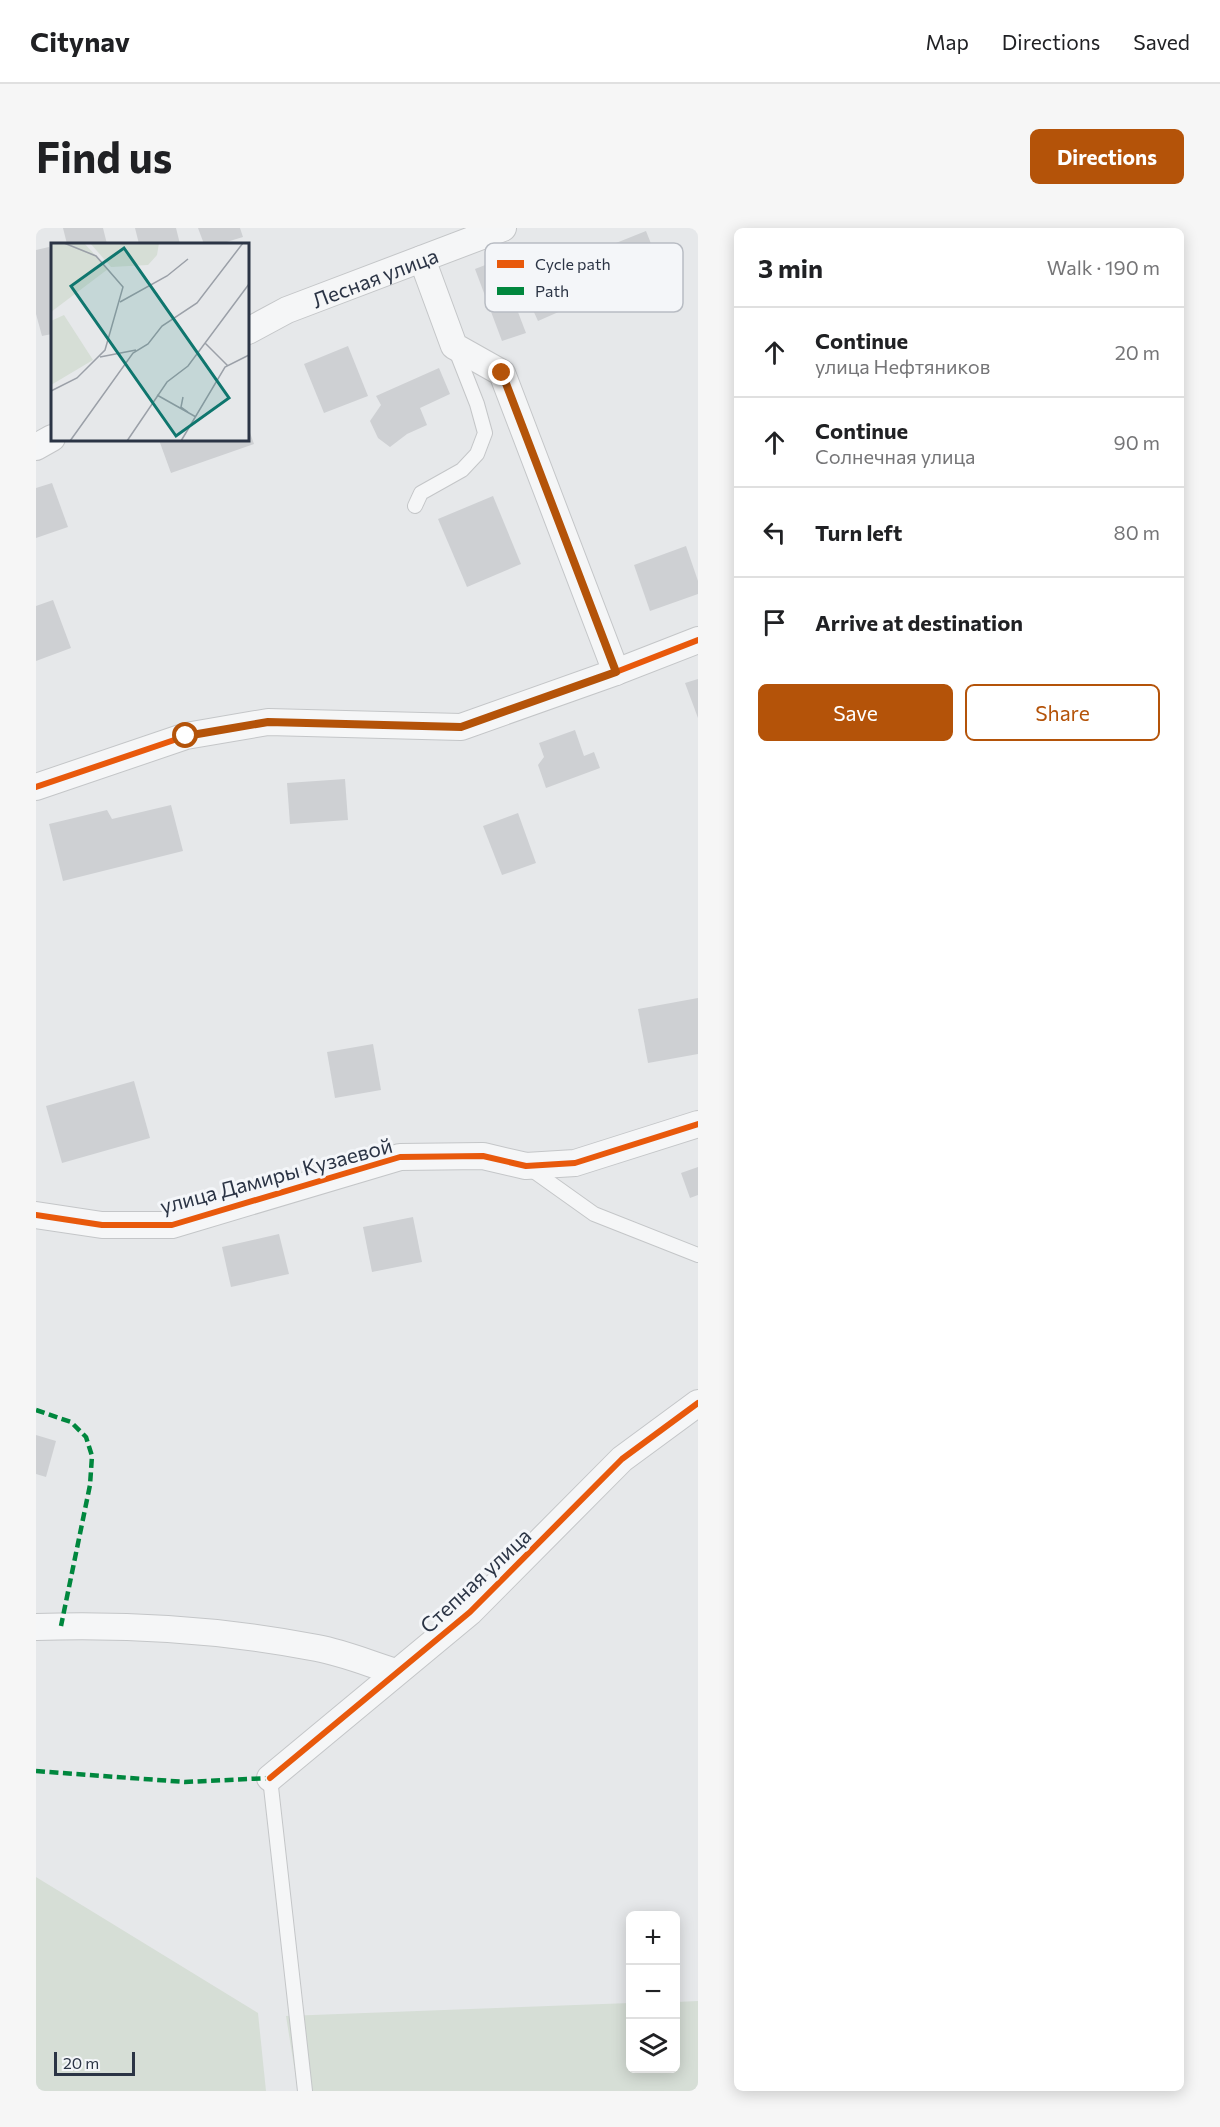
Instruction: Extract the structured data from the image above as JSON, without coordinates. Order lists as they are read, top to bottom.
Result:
{
  "streets": {
    "street": ["Лесная улица", "улица Дамиры Кузаевой", "Степная улица"]
  },
  "legend": ["Cycle path", "Path"],
  "scale_bar": "20 m",
  "page": {
    "header": "Citynav",
    "nav": ["Map", "Directions", "Saved"],
    "buttons": [
      "Directions",
      ["Save", "Share"]
    ],
    "title": "Find us",
    "heading": ["3 min", "Walk · 190 m"],
    "list": [
      ["Continue", "улица Нефтяников", "20 m"],
      ["Continue", "Солнечная улица", "90 m"],
      ["Turn left", "80 m"],
      "Arrive at destination"
    ],
    "map_buttons": ["+", "−"],
    "scale": "20 m"
  }
}
